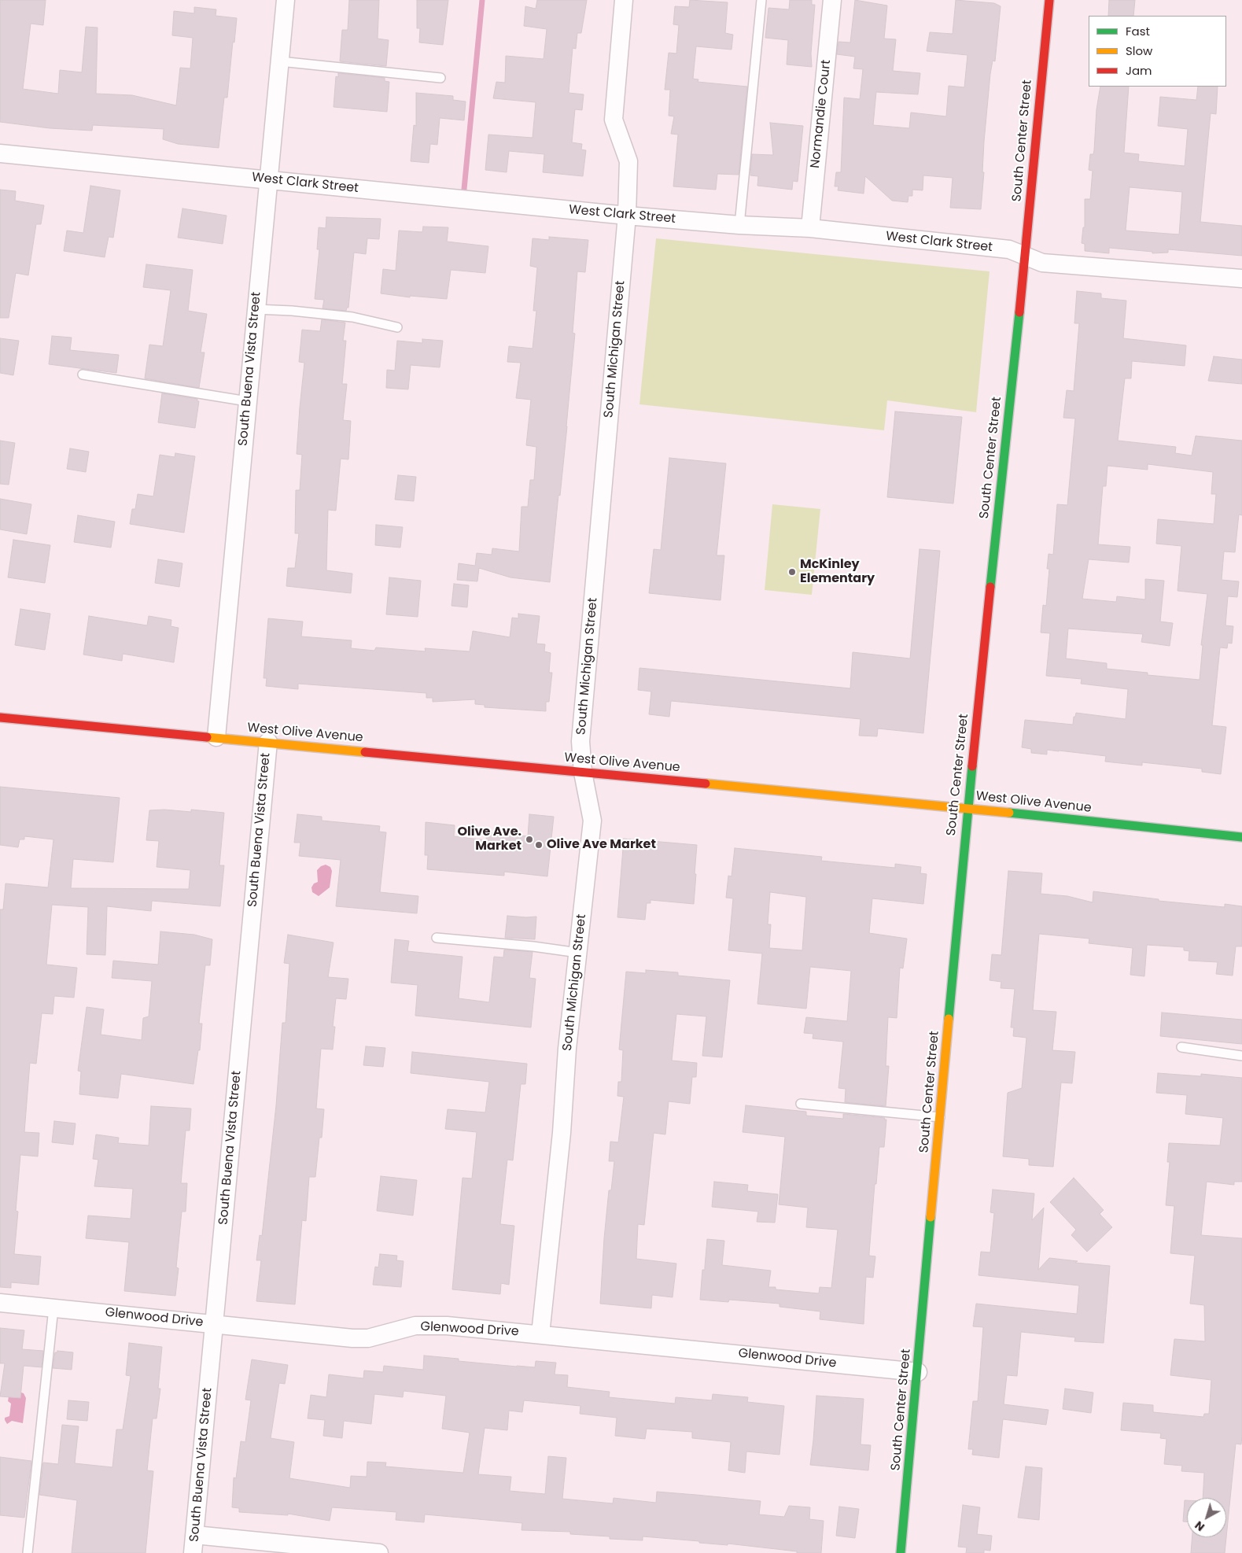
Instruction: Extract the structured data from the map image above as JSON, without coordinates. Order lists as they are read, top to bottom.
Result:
{
  "streets": {
    "street": [
      "Normandie Court",
      "South Center Street",
      "West Clark Street",
      "South Michigan Street",
      "South Buena Vista Street",
      "West Olive Avenue",
      "Glenwood Drive"
    ]
  },
  "crossings": [
    ["Normandie Court", "West Clark Street"],
    ["South Center Street", "West Clark Street"],
    ["South Center Street", "West Olive Avenue"],
    ["South Center Street", "Glenwood Drive"],
    ["West Clark Street", "South Michigan Street"],
    ["West Clark Street", "South Buena Vista Street"],
    ["South Michigan Street", "West Olive Avenue"],
    ["South Michigan Street", "Glenwood Drive"],
    ["South Buena Vista Street", "West Olive Avenue"],
    ["South Buena Vista Street", "Glenwood Drive"]
  ],
  "places": ["McKinley Elementary", "Olive Ave. Market", "Olive Ave Market"],
  "legend": ["Fast", "Slow", "Jam"],
  "north": "bottom left"
}
